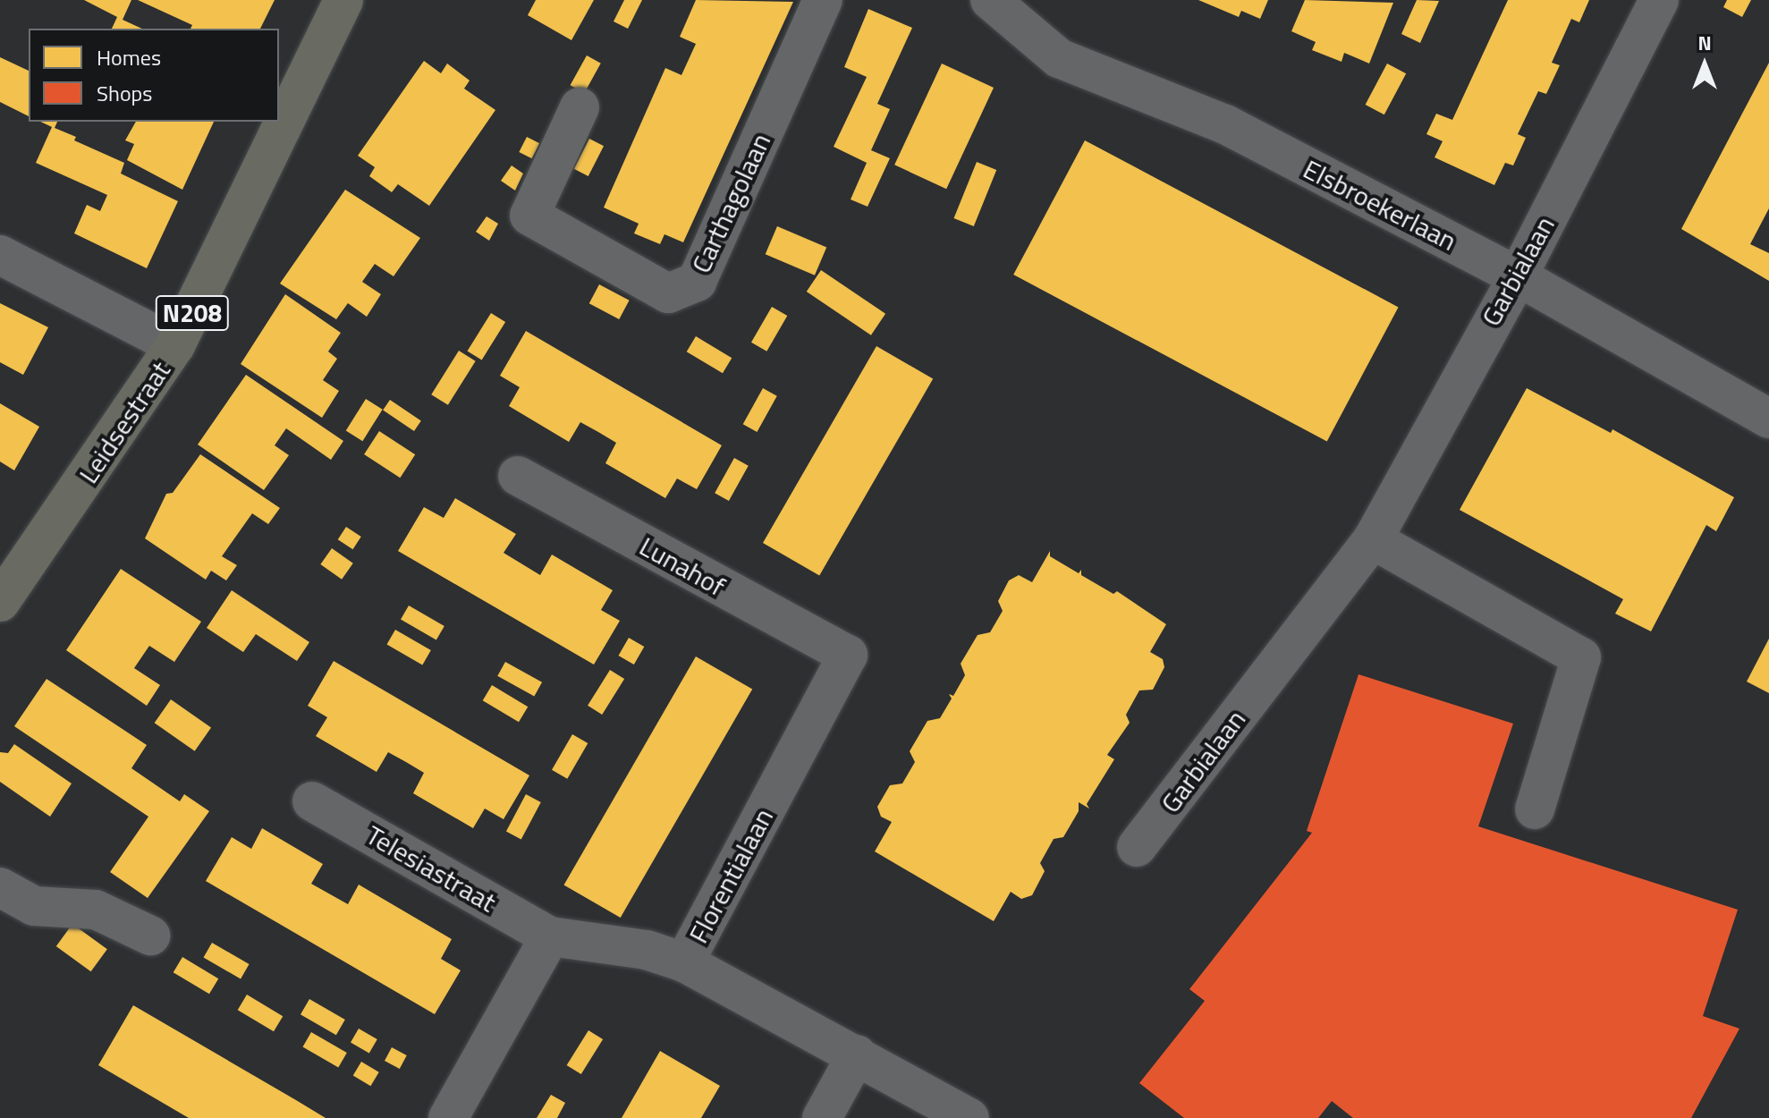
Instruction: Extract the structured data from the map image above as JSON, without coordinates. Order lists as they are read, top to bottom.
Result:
{
  "streets": {
    "main road": ["N208", "Leidsestraat"],
    "street": [
      "Carthagolaan",
      "Elsbroekerlaan",
      "Garbialaan",
      "Lunahof",
      "Telesiastraat",
      "Florentialaan"
    ]
  },
  "crossings": [
    ["Elsbroekerlaan", "Garbialaan"],
    ["Lunahof", "Florentialaan"],
    ["Telesiastraat", "Florentialaan"]
  ],
  "legend": ["Homes", "Shops"],
  "north": "top"
}
